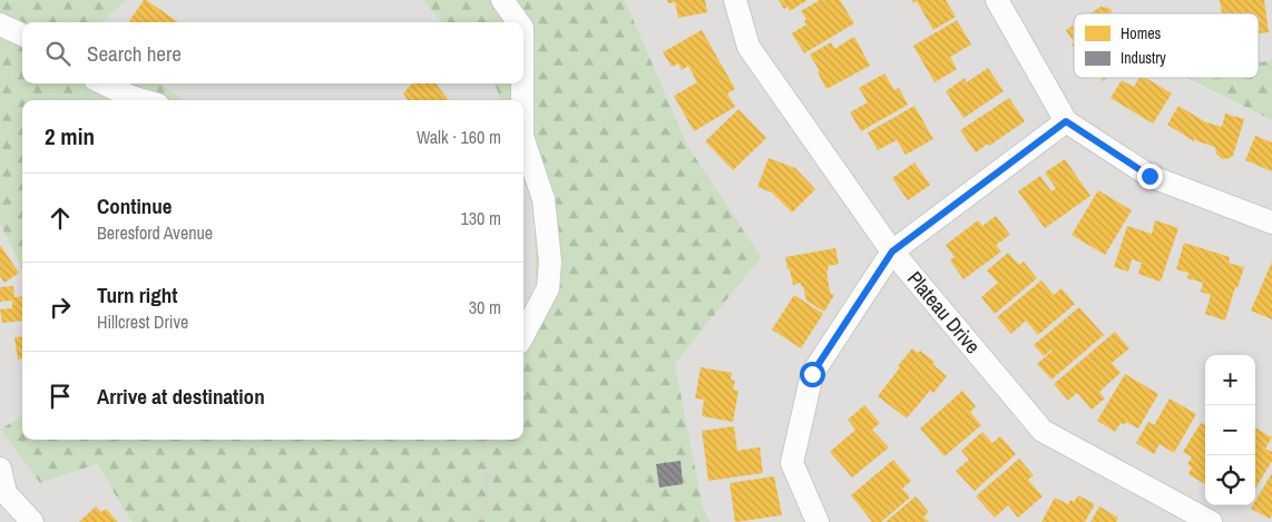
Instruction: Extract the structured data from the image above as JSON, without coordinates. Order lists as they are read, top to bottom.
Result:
{
  "streets": {
    "street": ["Plateau Drive"]
  },
  "legend": ["Homes", "Industry"],
  "page": {
    "search": "Search here",
    "heading": ["2 min", "Walk · 160 m"],
    "list": [
      ["Continue", "Beresford Avenue", "130 m"],
      ["Turn right", "Hillcrest Drive", "30 m"],
      "Arrive at destination"
    ],
    "map_buttons": ["+", "−"]
  }
}
